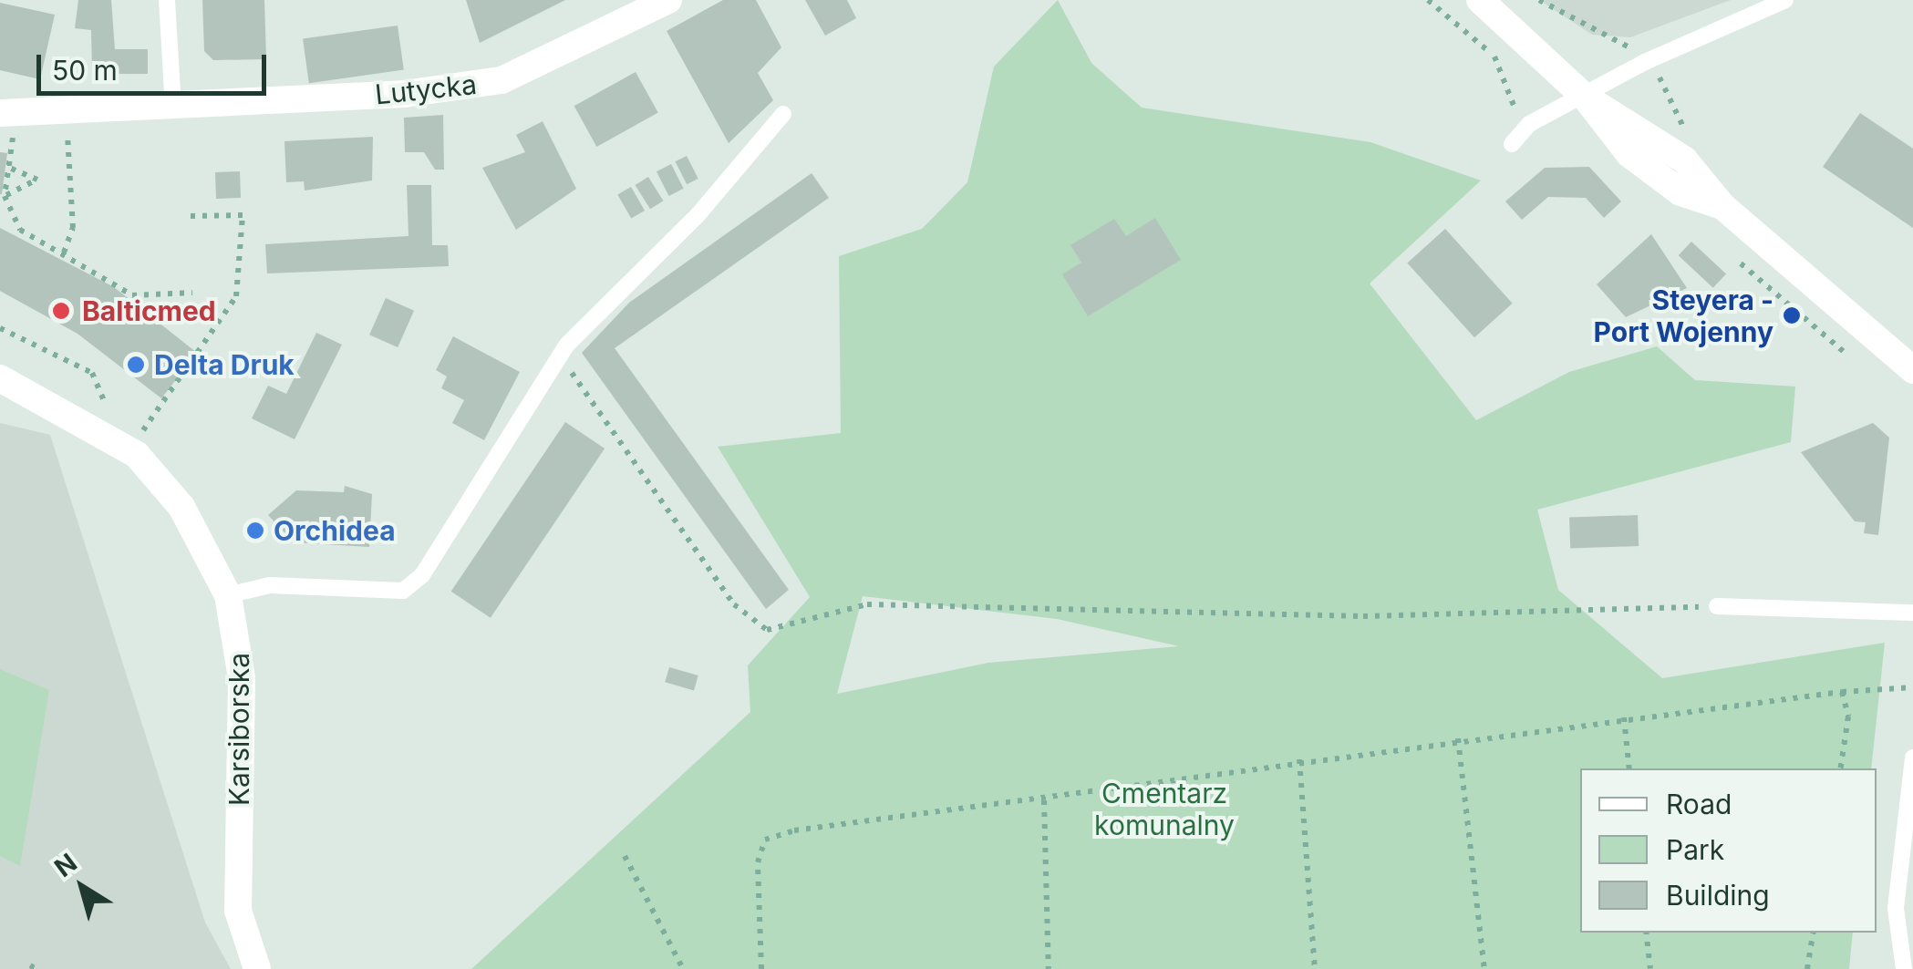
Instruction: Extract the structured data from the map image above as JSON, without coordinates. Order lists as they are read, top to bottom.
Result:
{
  "streets": {
    "street": ["Lutycka", "Karsiborska"]
  },
  "parks": ["Cmentarz komunalny"],
  "places": [
    "Balticmed",
    "Steyera - Port Wojenny",
    "Delta Druk",
    "Orchidea"
  ],
  "legend": ["Road", "Park", "Building"],
  "scale_bar": "50 m",
  "north": "top left"
}
